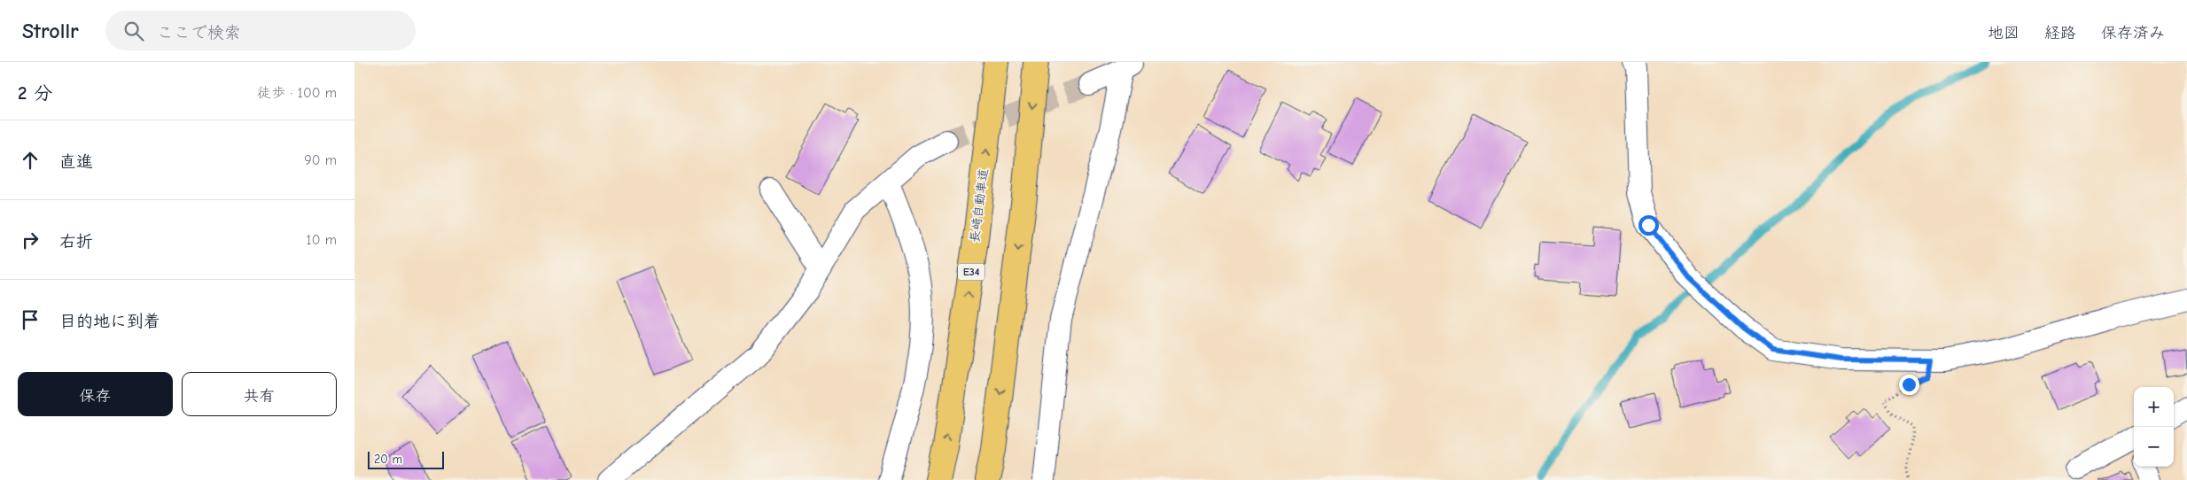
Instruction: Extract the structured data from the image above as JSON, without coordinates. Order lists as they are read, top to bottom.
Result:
{
  "streets": {
    "highway": ["長崎自動車道", "E34"]
  },
  "scale_bar": "20 m",
  "page": {
    "header": "Strollr",
    "search": "ここで検索",
    "nav": ["地図", "経路", "保存済み"],
    "heading": ["2 分", "徒歩 · 100 m"],
    "list": [
      ["直進", "90 m"],
      ["右折", "10 m"],
      "目的地に到着"
    ],
    "buttons": ["保存", "共有"],
    "map_buttons": ["+", "−"],
    "scale": "20 m"
  }
}
